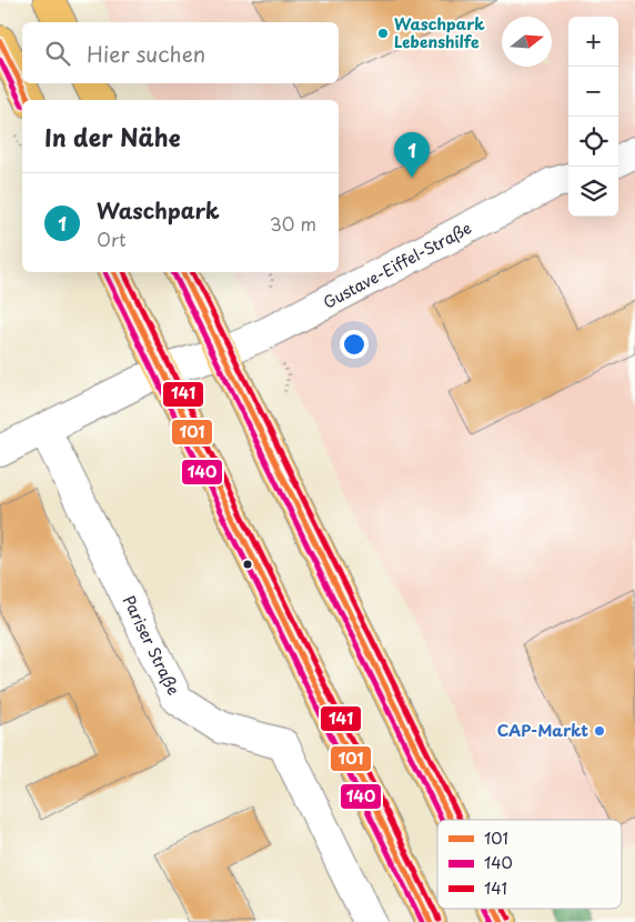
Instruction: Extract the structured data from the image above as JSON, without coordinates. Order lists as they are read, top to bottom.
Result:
{
  "streets": {
    "street": ["Gustave-Eiffel-Straße", "Pariser Straße"]
  },
  "crossings": [
    ["Gustave-Eiffel-Straße", "Pariser Straße"]
  ],
  "places": ["Waschpark Lebenshilfe", "CAP-Markt"],
  "lines": ["transit line 101", "transit line 140", "transit line 141"],
  "legend": ["101", "140", "141"],
  "north": "right",
  "page": {
    "map_buttons": ["+", "−"],
    "search": "Hier suchen",
    "heading": "In der Nähe",
    "pins": "1",
    "list": [
      {
        "mark": "1",
        "name": "Waschpark",
        "note": "Ort",
        "value": "30 m"
      }
    ]
  }
}
